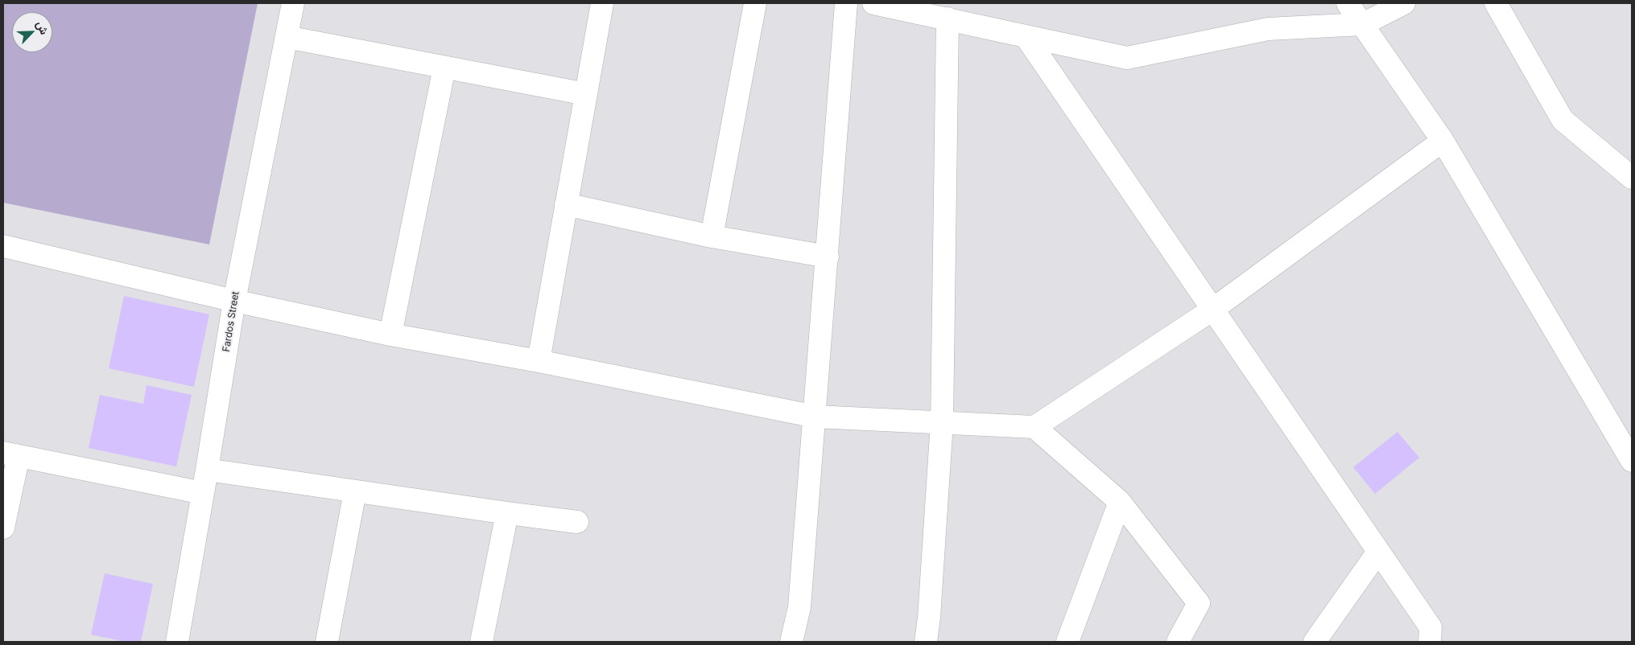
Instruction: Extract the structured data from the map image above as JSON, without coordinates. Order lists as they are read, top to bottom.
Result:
{
  "streets": {
    "street": ["Fardos Street"]
  },
  "north": "top right"
}
